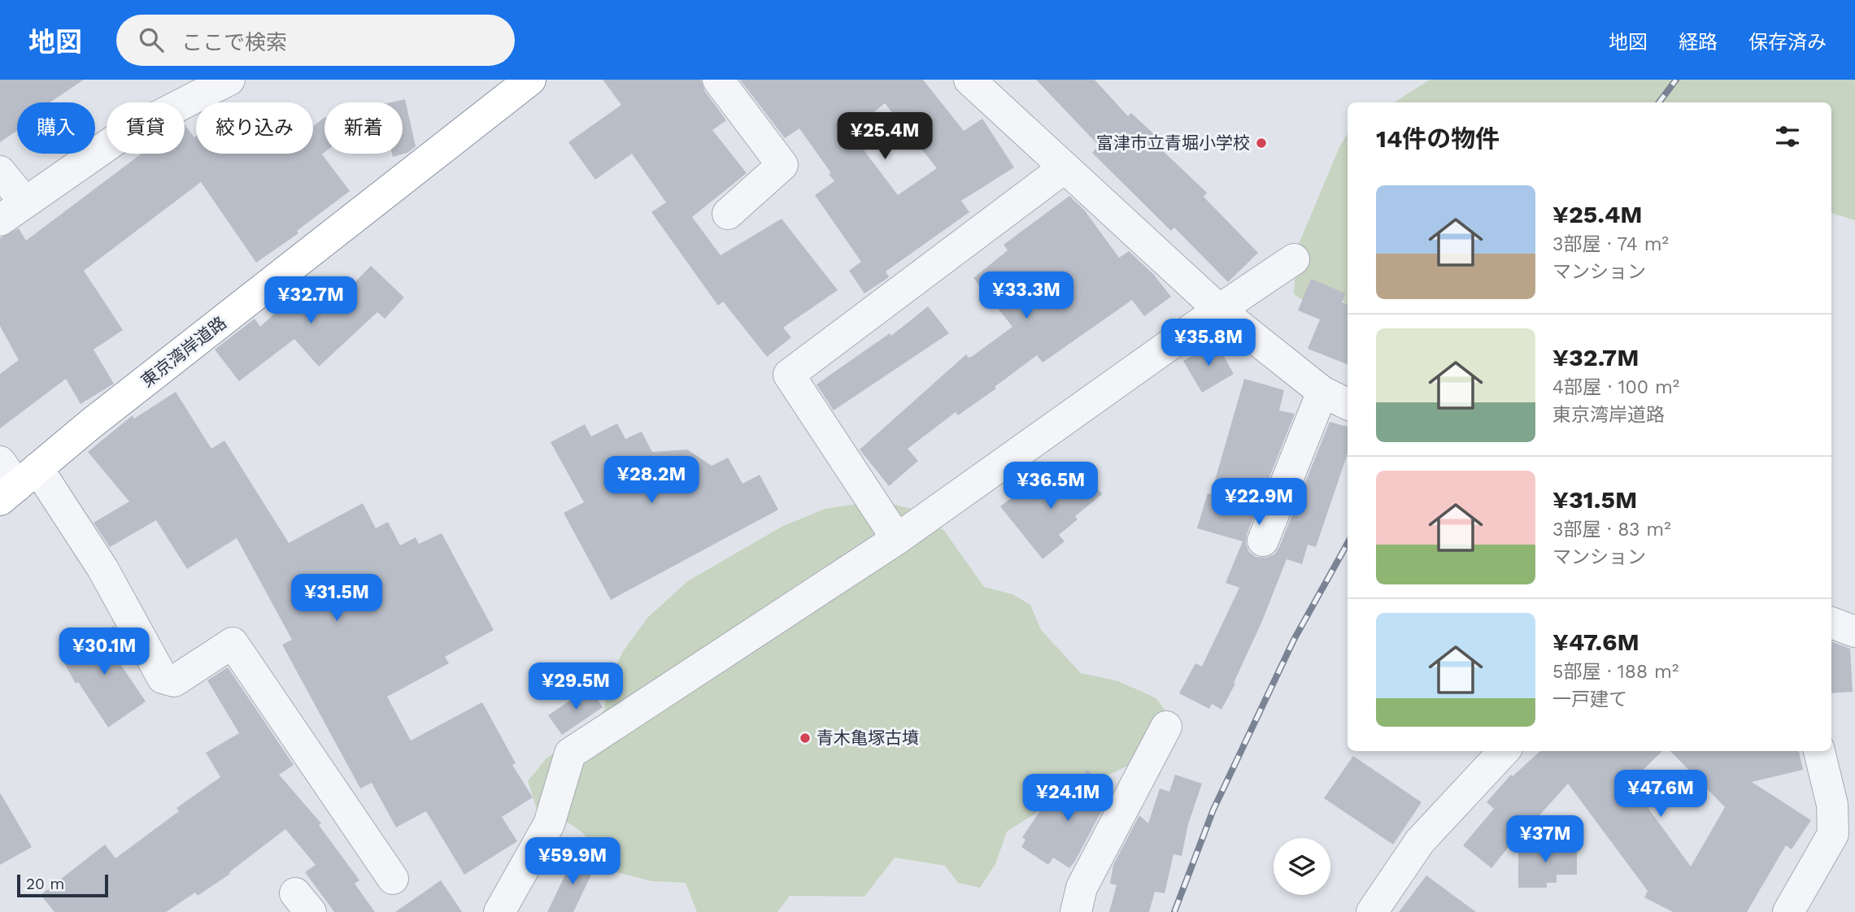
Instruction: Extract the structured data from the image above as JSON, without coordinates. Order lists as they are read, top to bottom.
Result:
{
  "streets": {
    "highway": ["東京湾岸道路"]
  },
  "places": ["富津市立青堀小学校", "青木亀塚古墳"],
  "scale_bar": "20 m",
  "page": {
    "header": "地図",
    "search": "ここで検索",
    "nav": ["地図", "経路", "保存済み"],
    "chip": [
      "購入",
      "賃貸",
      "絞り込み",
      "新着"
    ],
    "heading": "14件の物件",
    "price": [
      "¥25.4M",
      "¥33.3M",
      "¥32.7M",
      "¥35.8M",
      "¥28.2M",
      "¥36.5M",
      "¥22.9M",
      "¥31.5M",
      "¥30.1M",
      "¥29.5M",
      "¥47.6M",
      "¥24.1M",
      "¥37M",
      "¥59.9M"
    ],
    "list": [
      {
        "name": "¥25.4M",
        "note": "3部屋 · 74 m² · マンション"
      },
      {
        "name": "¥32.7M",
        "note": "4部屋 · 100 m² · 東京湾岸道路"
      },
      {
        "name": "¥31.5M",
        "note": "3部屋 · 83 m² · マンション"
      },
      {
        "name": "¥47.6M",
        "note": "5部屋 · 188 m² · 一戸建て"
      }
    ],
    "scale": "20 m"
  }
}
